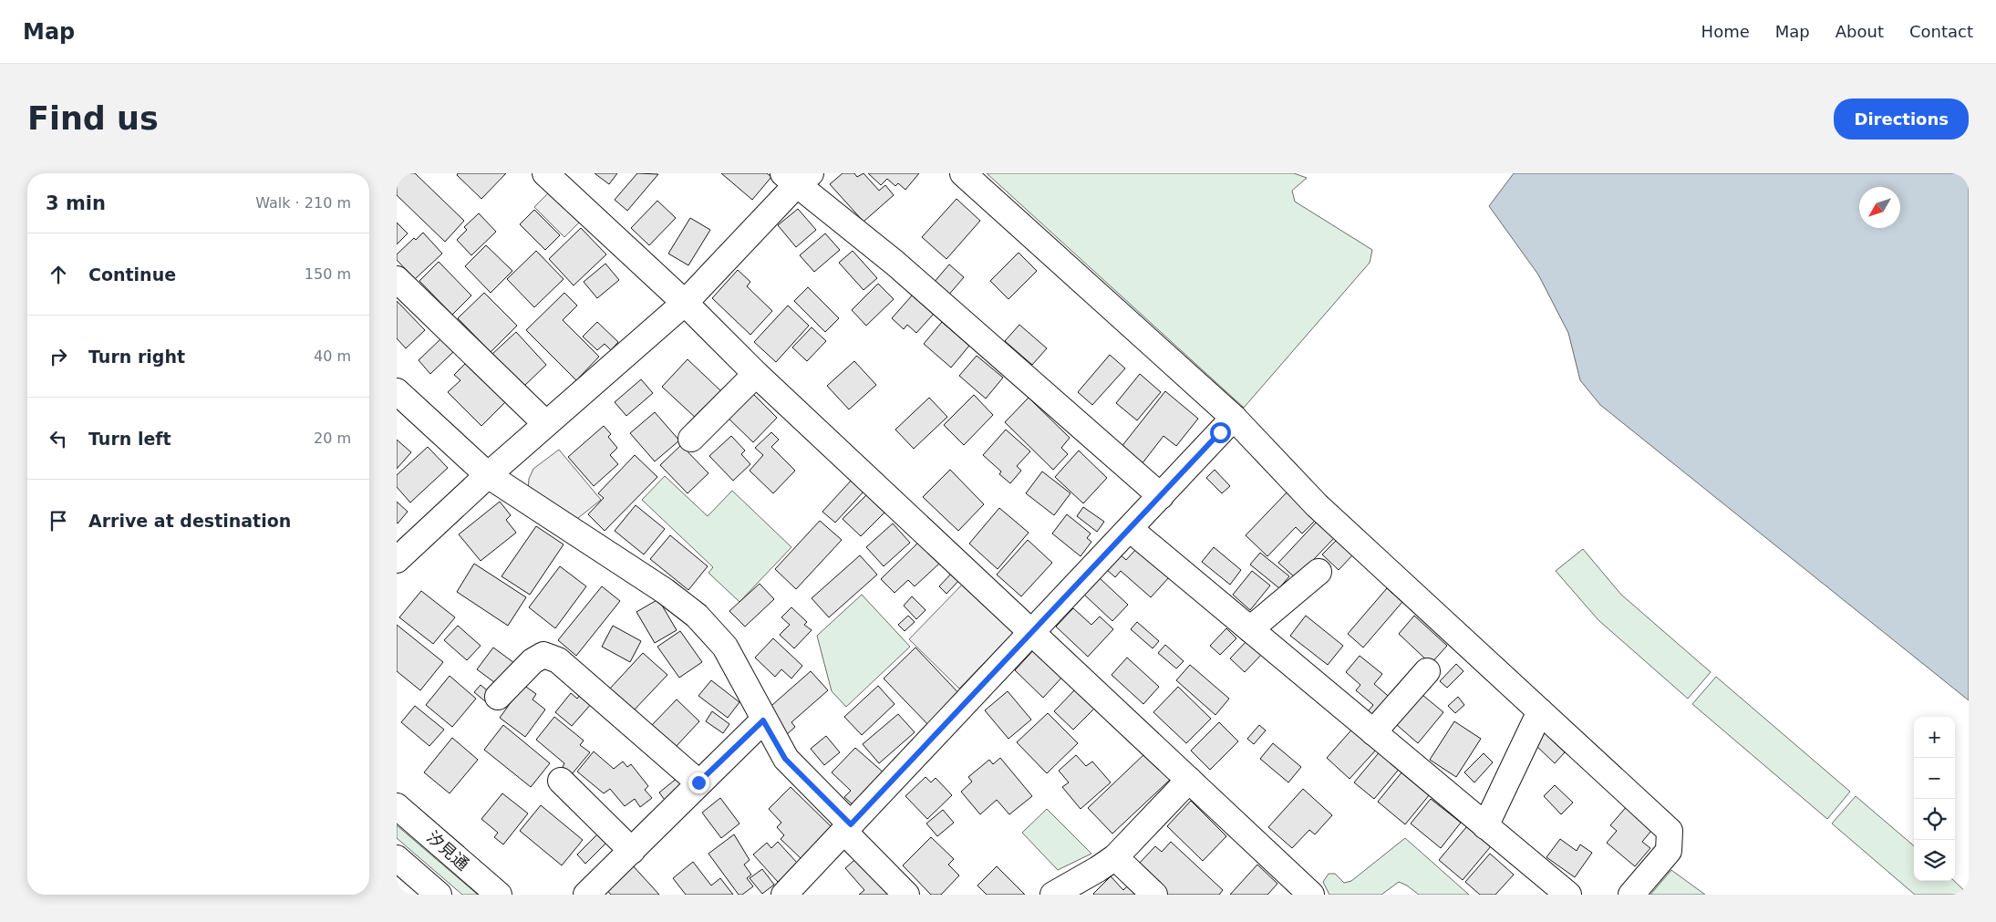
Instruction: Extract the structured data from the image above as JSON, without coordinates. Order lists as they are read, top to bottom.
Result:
{
  "streets": {
    "street": ["汐見通"]
  },
  "north": "bottom left",
  "page": {
    "header": "Map",
    "nav": [
      "Home",
      "Map",
      "About",
      "Contact"
    ],
    "buttons": "Directions",
    "title": "Find us",
    "heading": ["3 min", "Walk · 210 m"],
    "list": [
      ["Continue", "150 m"],
      ["Turn right", "40 m"],
      ["Turn left", "20 m"],
      "Arrive at destination"
    ],
    "map_buttons": ["+", "−"]
  }
}
